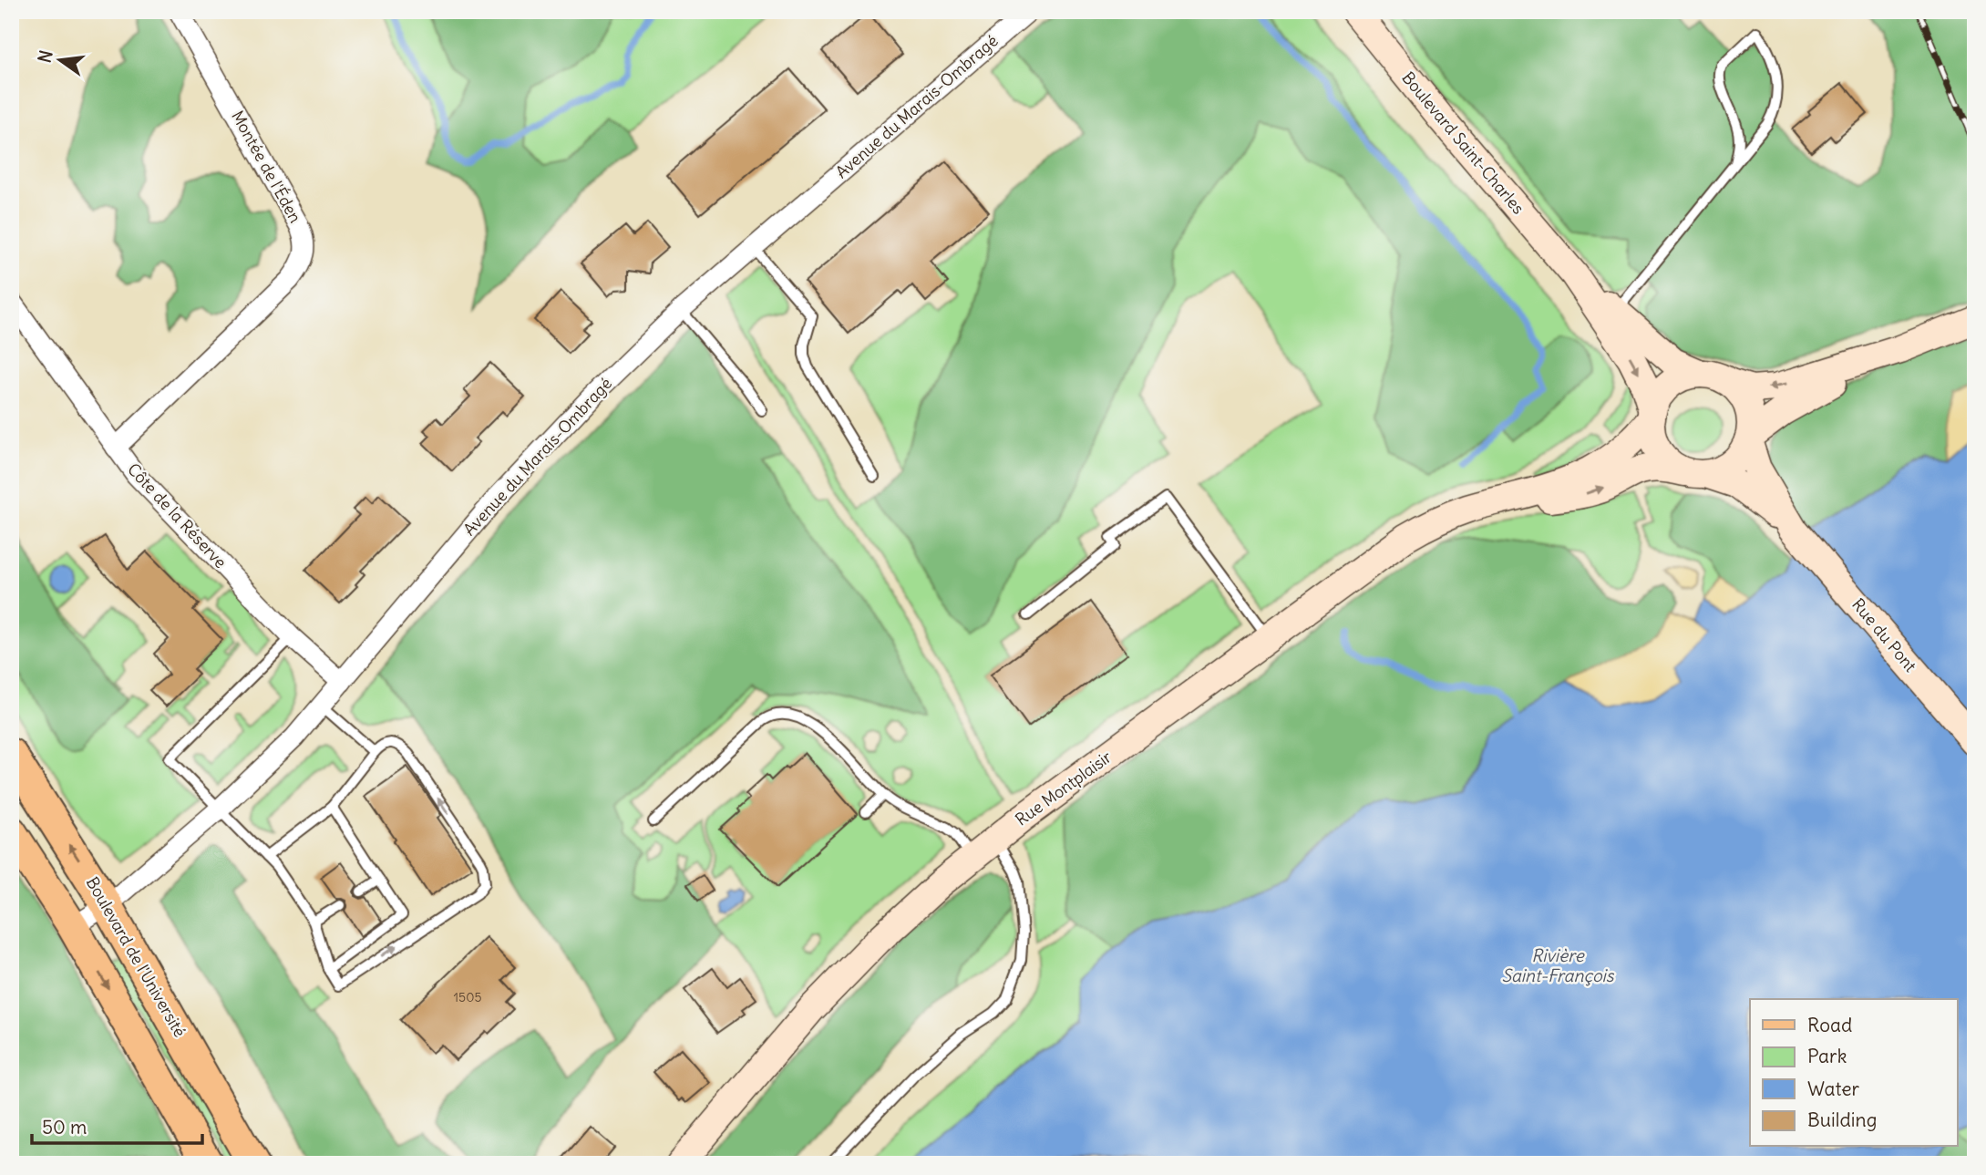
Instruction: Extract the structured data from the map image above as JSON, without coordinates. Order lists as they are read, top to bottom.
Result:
{
  "streets": {
    "main road": ["Boulevard de l'Université"],
    "street": [
      "Avenue du Marais-Ombragé",
      "Boulevard Saint-Charles",
      "Montée de l'Éden",
      "Côte de la Réserve",
      "Rue du Pont",
      "Rue Montplaisir"
    ]
  },
  "crossings": [
    ["Avenue du Marais-Ombragé", "Côte de la Réserve"],
    ["Avenue du Marais-Ombragé", "Boulevard de l'Université"],
    ["Boulevard Saint-Charles", "Rue Montplaisir"],
    ["Montée de l'Éden", "Côte de la Réserve"]
  ],
  "water": ["Rivière Saint-François"],
  "house_numbers": ["1505"],
  "legend": [
    "Road",
    "Park",
    "Water",
    "Building"
  ],
  "scale_bar": "50 m",
  "north": "left"
}
